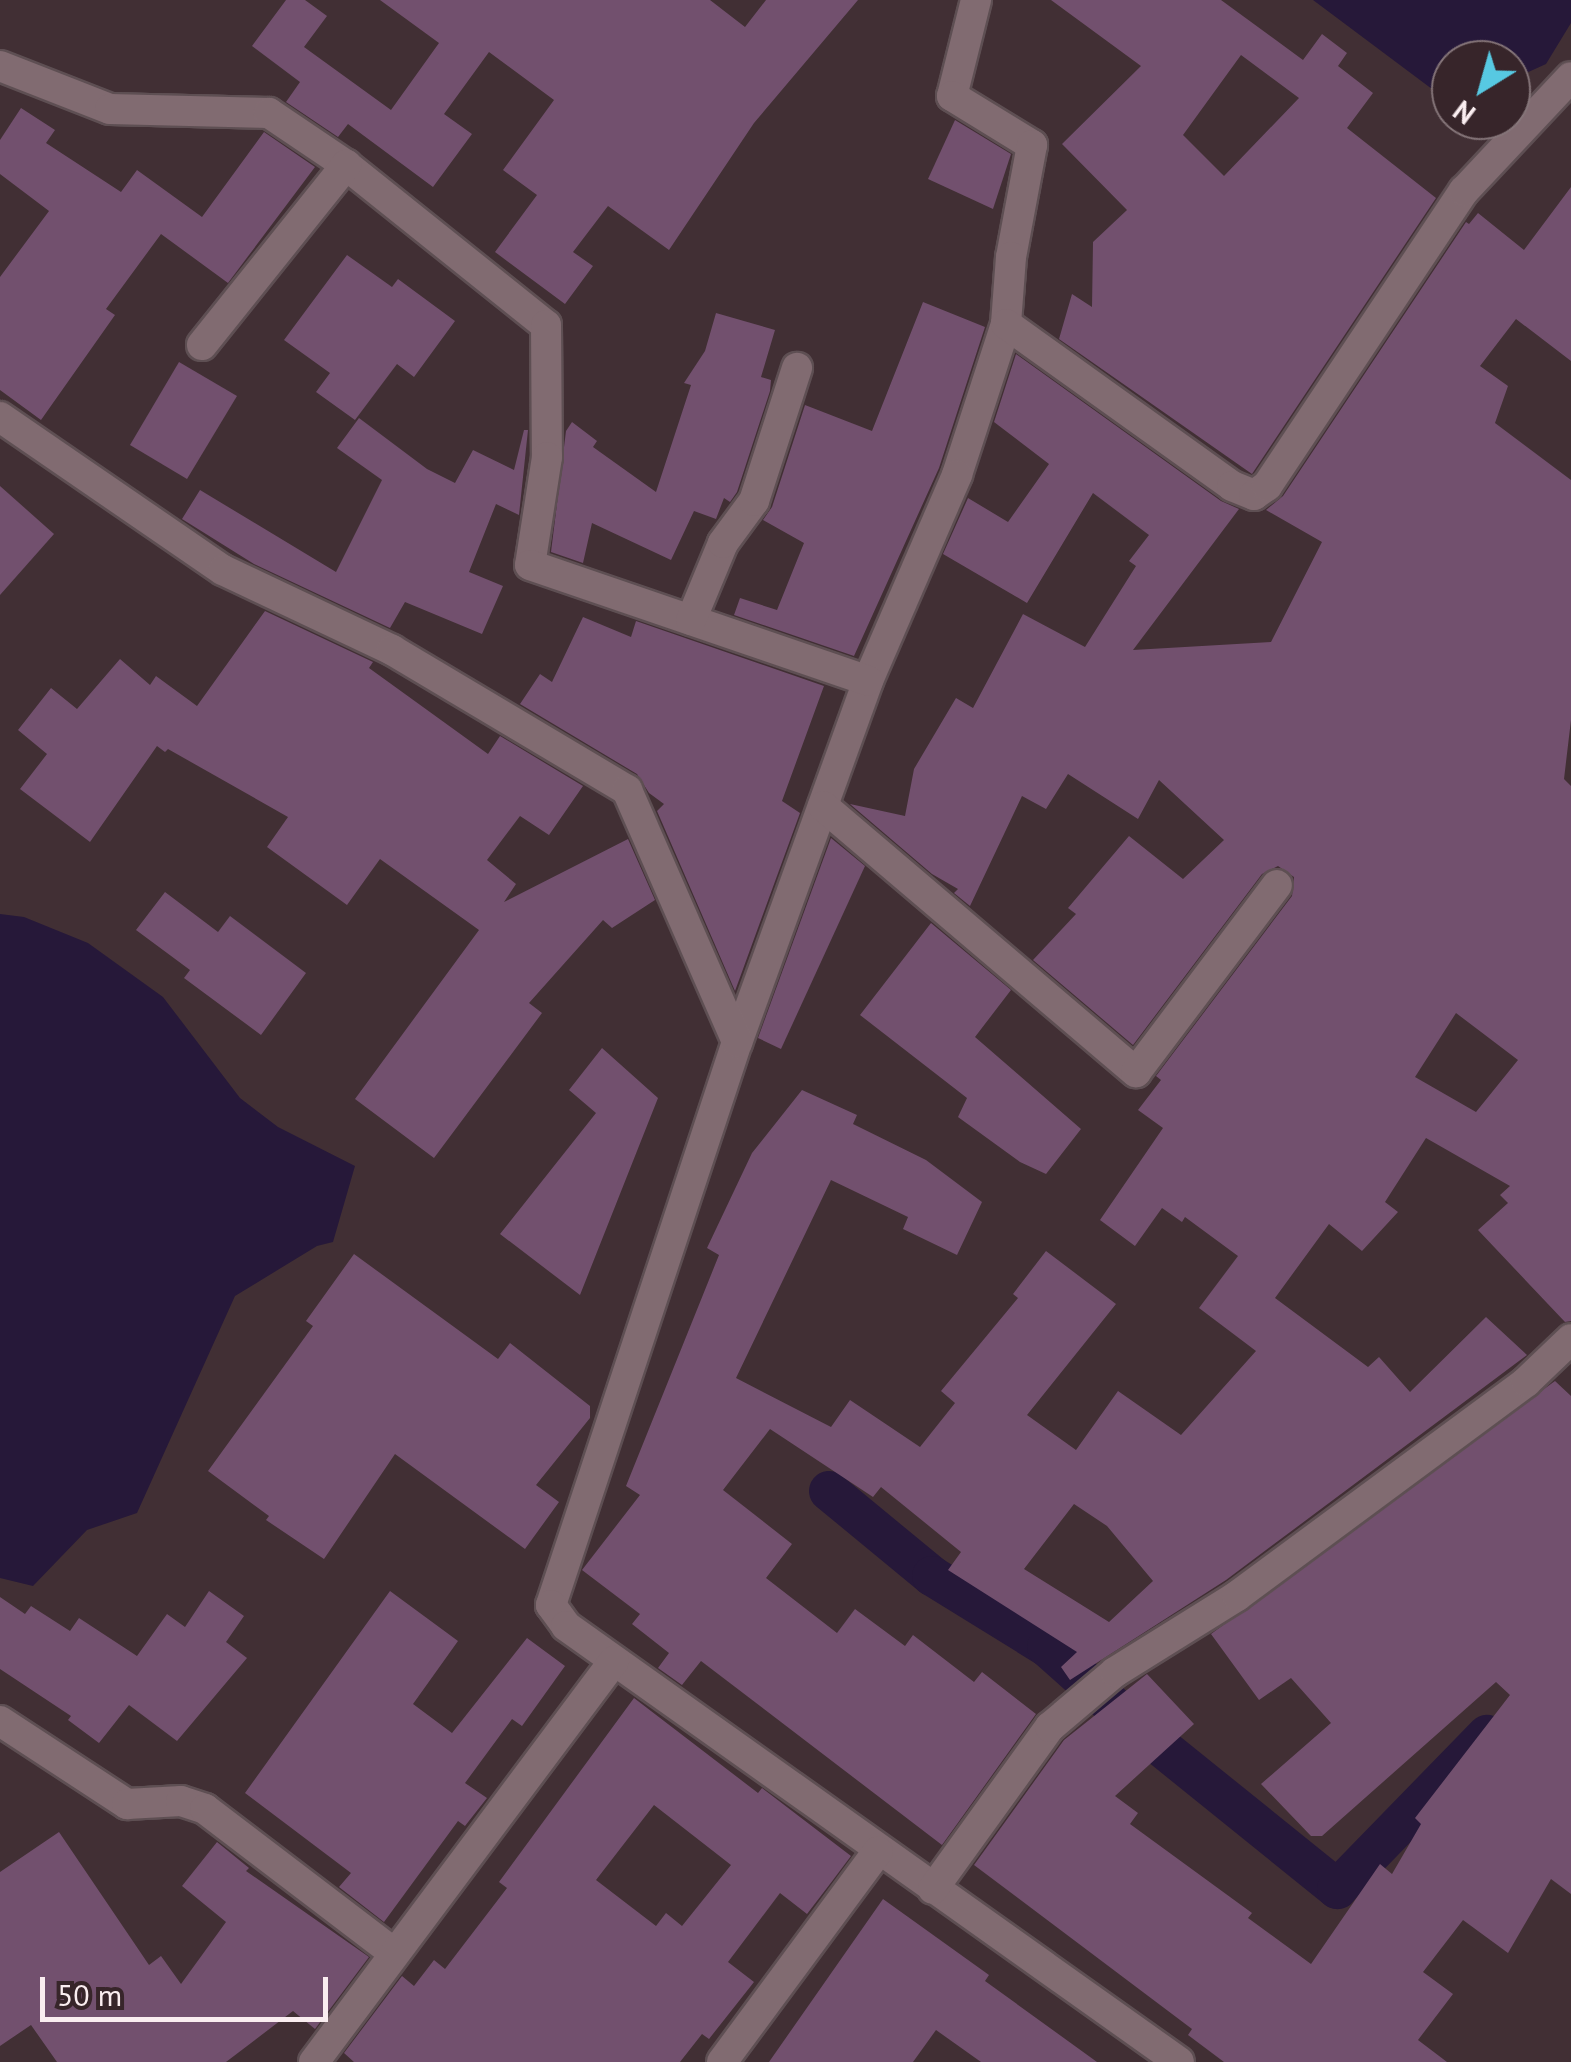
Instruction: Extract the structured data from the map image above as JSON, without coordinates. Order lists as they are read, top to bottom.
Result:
{
  "scale_bar": "50 m",
  "north": "bottom left"
}
